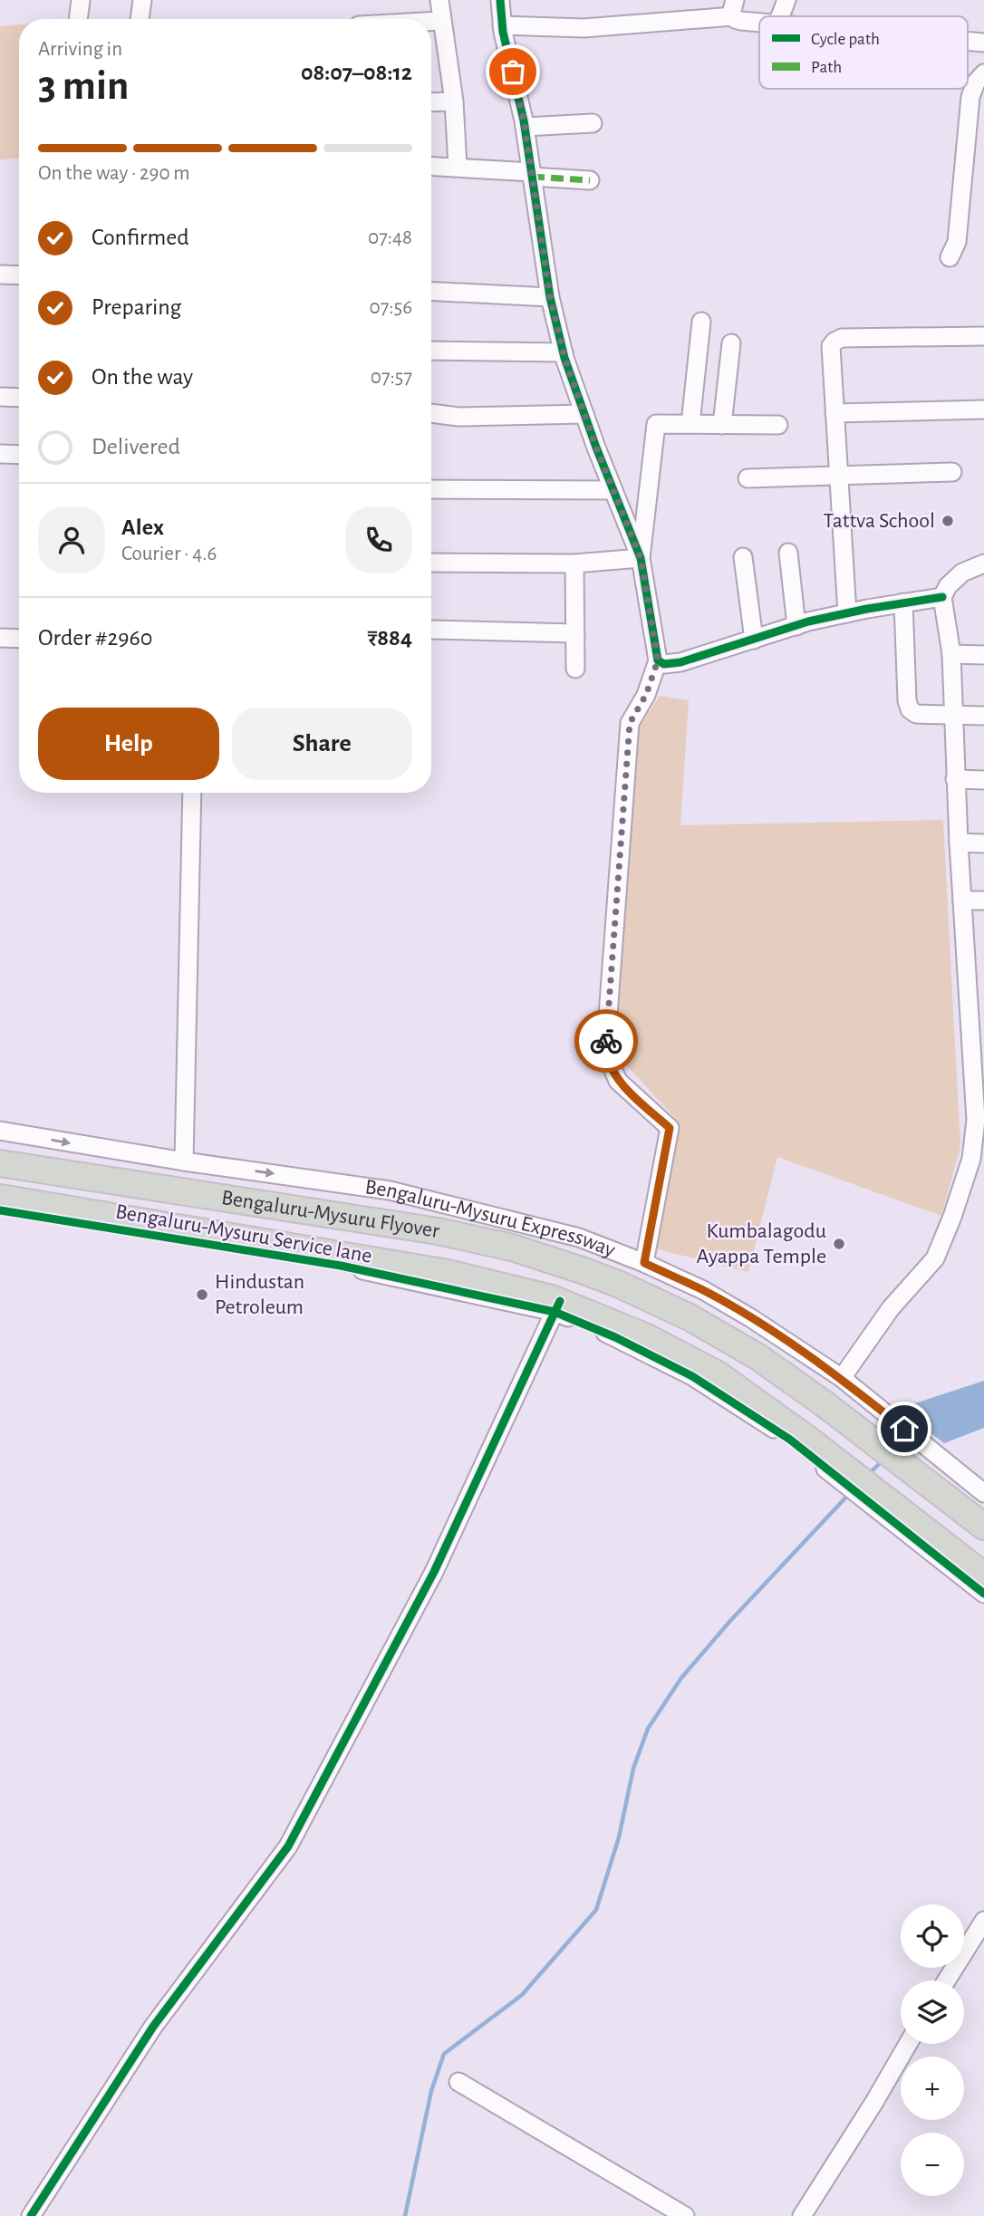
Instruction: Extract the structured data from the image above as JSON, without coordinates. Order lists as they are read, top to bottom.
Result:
{
  "streets": {
    "highway": ["Bengaluru-Mysuru Flyover", "Bengaluru-Mysuru Expressway"],
    "street": ["Bengaluru-Mysuru Service lane"]
  },
  "crossings": [
    ["Bengaluru-Mysuru Flyover", "Bengaluru-Mysuru Expressway"]
  ],
  "places": ["Tattva School", "Kumbalagodu Ayappa Temple", "Hindustan Petroleum"],
  "legend": ["Cycle path", "Path"],
  "page": {
    "heading": ["3 min", "Arriving in", "08:07–08:12"],
    "panel": [
      "Alex",
      "Courier · 4.6",
      "Order #2960",
      "₹884"
    ],
    "bar": "On the way · 290 m",
    "list": [
      ["Confirmed", "07:48"],
      ["Preparing", "07:56"],
      ["On the way", "07:57"],
      "Delivered"
    ],
    "buttons": ["Help", "Share"],
    "map_buttons": ["+", "−"]
  }
}
